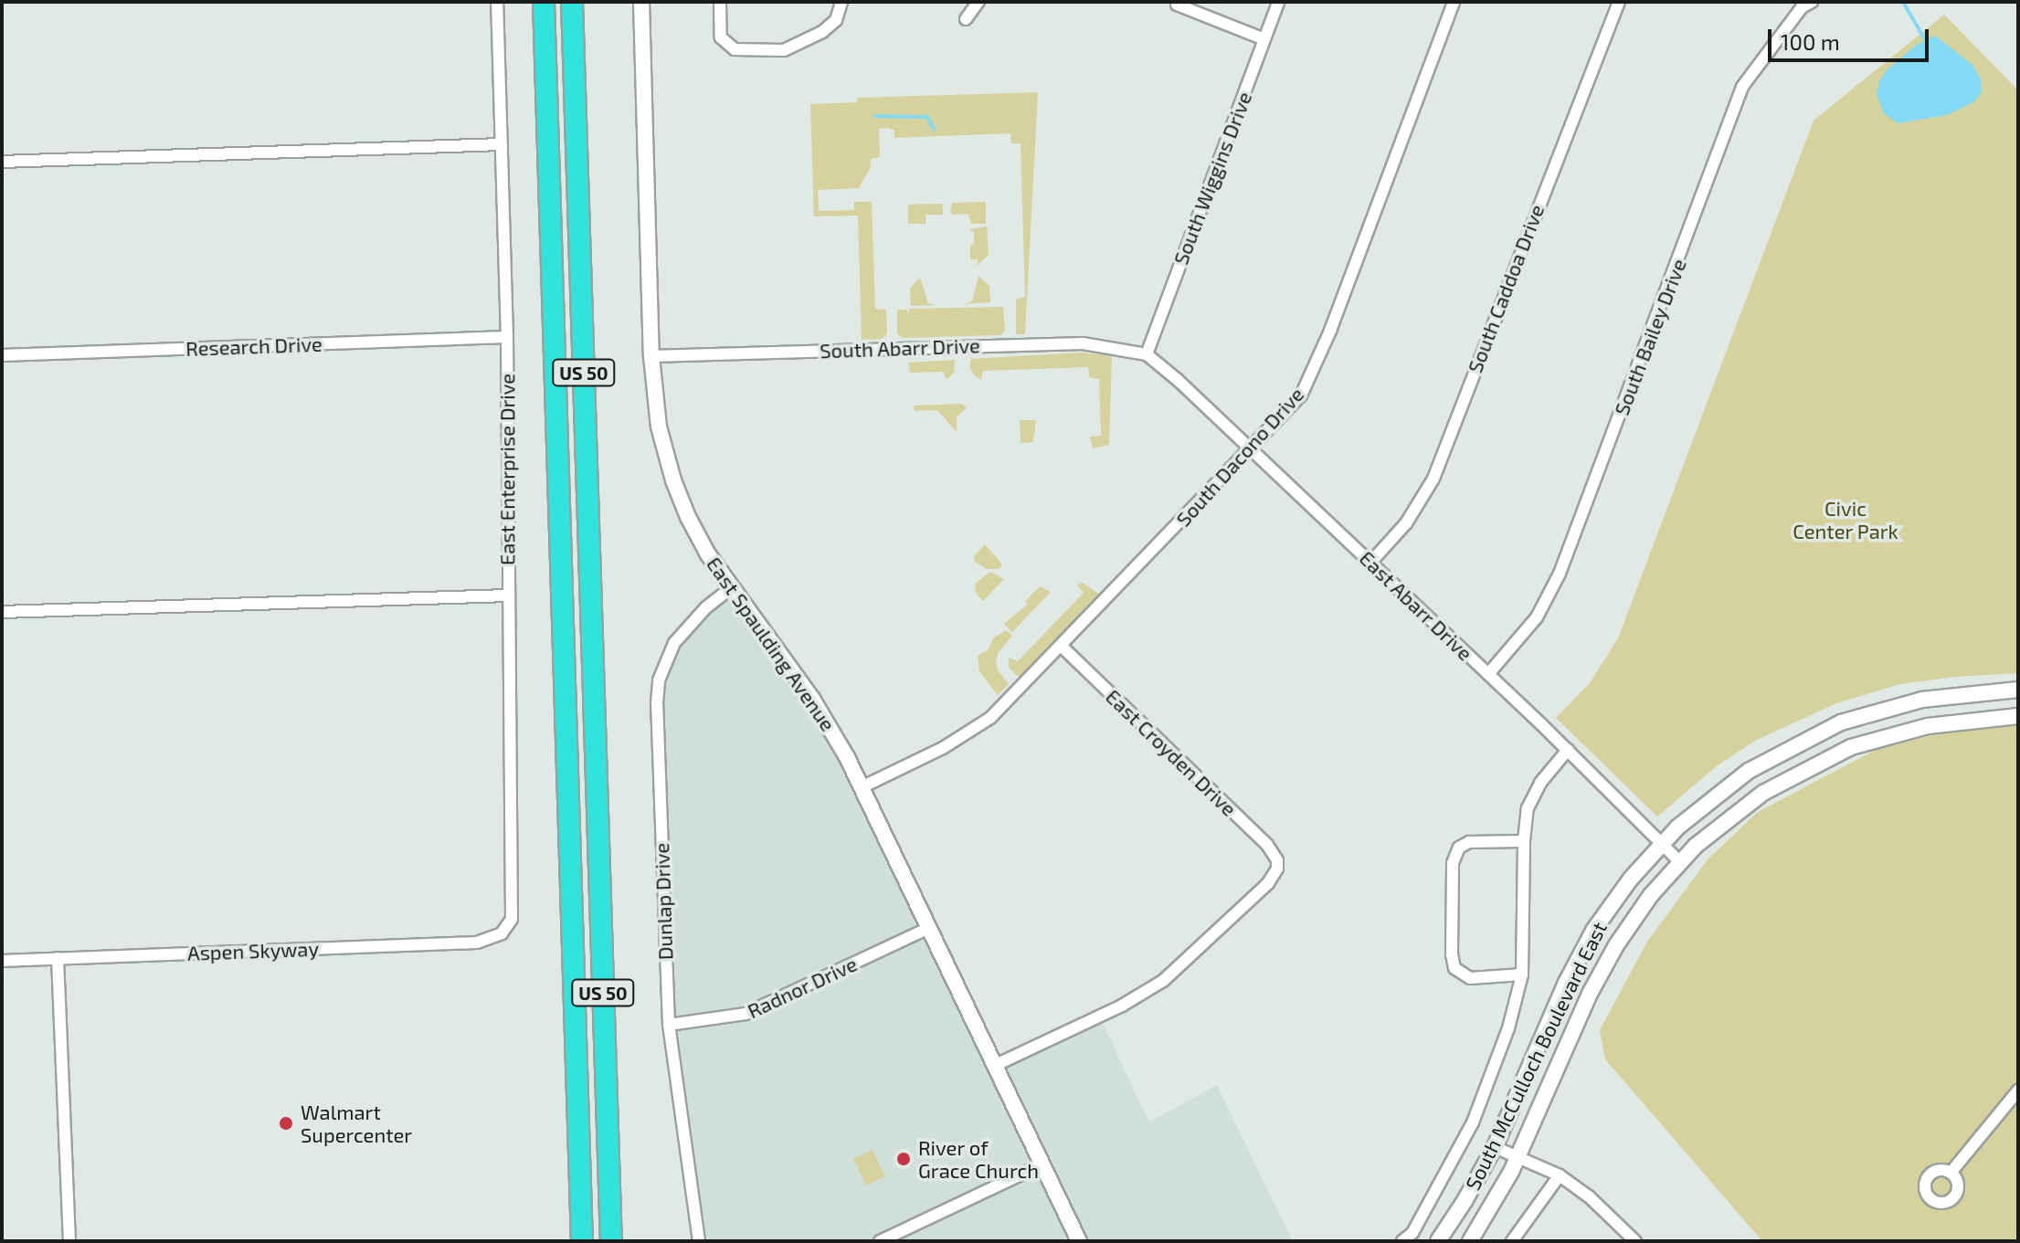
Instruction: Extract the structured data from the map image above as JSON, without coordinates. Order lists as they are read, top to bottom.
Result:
{
  "streets": {
    "highway": ["US 50"],
    "main road": ["East Spaulding Avenue", "South McCulloch Boulevard East"],
    "street": [
      "South Wiggins Drive",
      "South Caddoa Drive",
      "South Bailey Drive",
      "Research Drive",
      "South Abarr Drive",
      "South Dacono Drive",
      "East Enterprise Drive",
      "East Abarr Drive",
      "East Croyden Drive",
      "Dunlap Drive",
      "Aspen Skyway",
      "Radnor Drive"
    ]
  },
  "crossings": [
    ["South Wiggins Drive", "South Abarr Drive"],
    ["South Wiggins Drive", "East Abarr Drive"],
    ["South Caddoa Drive", "East Abarr Drive"],
    ["South Bailey Drive", "East Abarr Drive"],
    ["Research Drive", "East Enterprise Drive"],
    ["South Abarr Drive", "East Abarr Drive"],
    ["South Abarr Drive", "East Spaulding Avenue"],
    ["South Dacono Drive", "East Abarr Drive"],
    ["South Dacono Drive", "East Spaulding Avenue"],
    ["South Dacono Drive", "East Croyden Drive"],
    ["East Enterprise Drive", "Aspen Skyway"],
    ["East Abarr Drive", "South McCulloch Boulevard East"],
    ["East Spaulding Avenue", "East Croyden Drive"],
    ["East Spaulding Avenue", "Dunlap Drive"],
    ["East Spaulding Avenue", "Radnor Drive"],
    ["Dunlap Drive", "Radnor Drive"]
  ],
  "parks": ["Civic Center Park"],
  "places": ["Walmart Supercenter", "River of Grace Church"],
  "scale_bar": "100 m"
}
